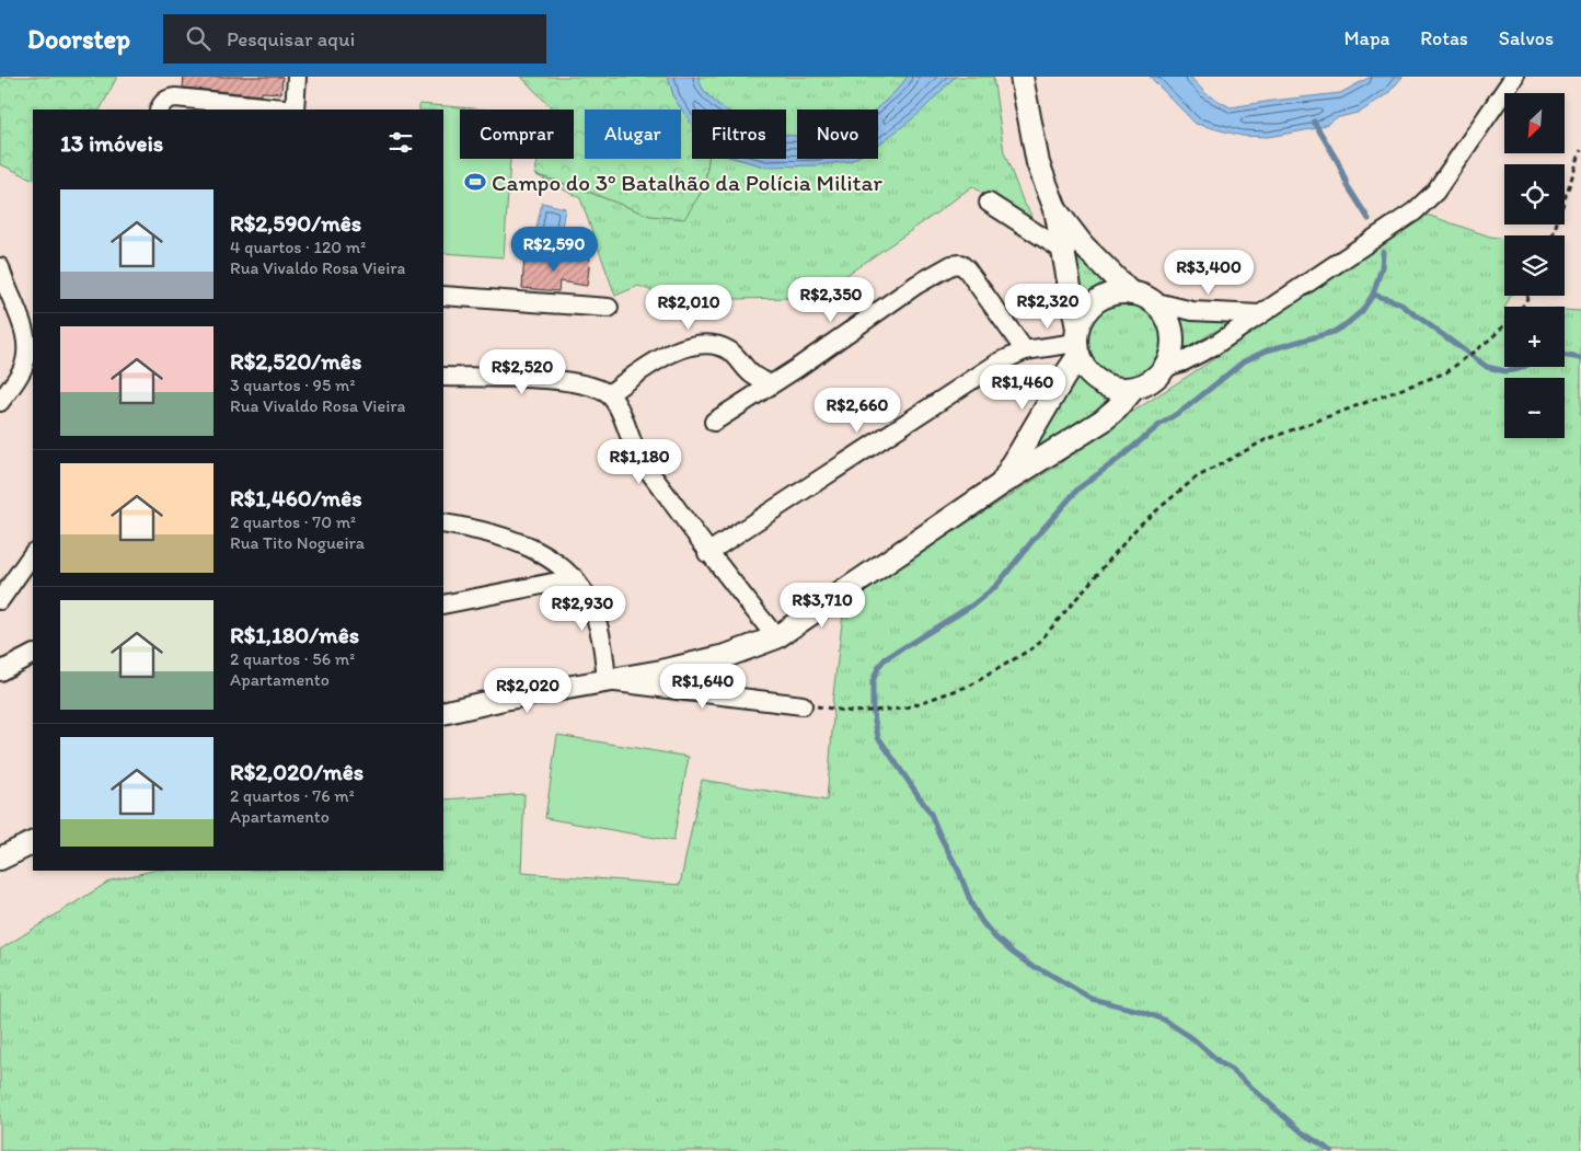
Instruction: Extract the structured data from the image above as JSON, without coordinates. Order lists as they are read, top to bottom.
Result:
{
  "places": {
    "sports": ["Campo do 3º Batalhão da Polícia Militar"]
  },
  "north": "bottom left",
  "page": {
    "header": "Doorstep",
    "search": "Pesquisar aqui",
    "nav": ["Mapa", "Rotas", "Salvos"],
    "map_buttons": ["+", "−"],
    "chip": [
      "Comprar",
      "Alugar",
      "Filtros",
      "Novo"
    ],
    "heading": "13 imóveis",
    "list": [
      {
        "name": "R$2,590/mês",
        "note": "4 quartos · 120 m² · Rua Vivaldo Rosa Vieira"
      },
      {
        "name": "R$2,520/mês",
        "note": "3 quartos · 95 m² · Rua Vivaldo Rosa Vieira"
      },
      {
        "name": "R$1,460/mês",
        "note": "2 quartos · 70 m² · Rua Tito Nogueira"
      },
      {
        "name": "R$1,180/mês",
        "note": "2 quartos · 56 m² · Apartamento"
      },
      {
        "name": "R$2,020/mês",
        "note": "2 quartos · 76 m² · Apartamento"
      }
    ],
    "price": [
      "R$2,590",
      "R$3,400",
      "R$2,350",
      "R$2,320",
      "R$2,010",
      "R$2,520",
      "R$1,460",
      "R$2,660",
      "R$1,180",
      "R$3,710",
      "R$2,930",
      "R$1,640",
      "R$2,020"
    ]
  }
}
